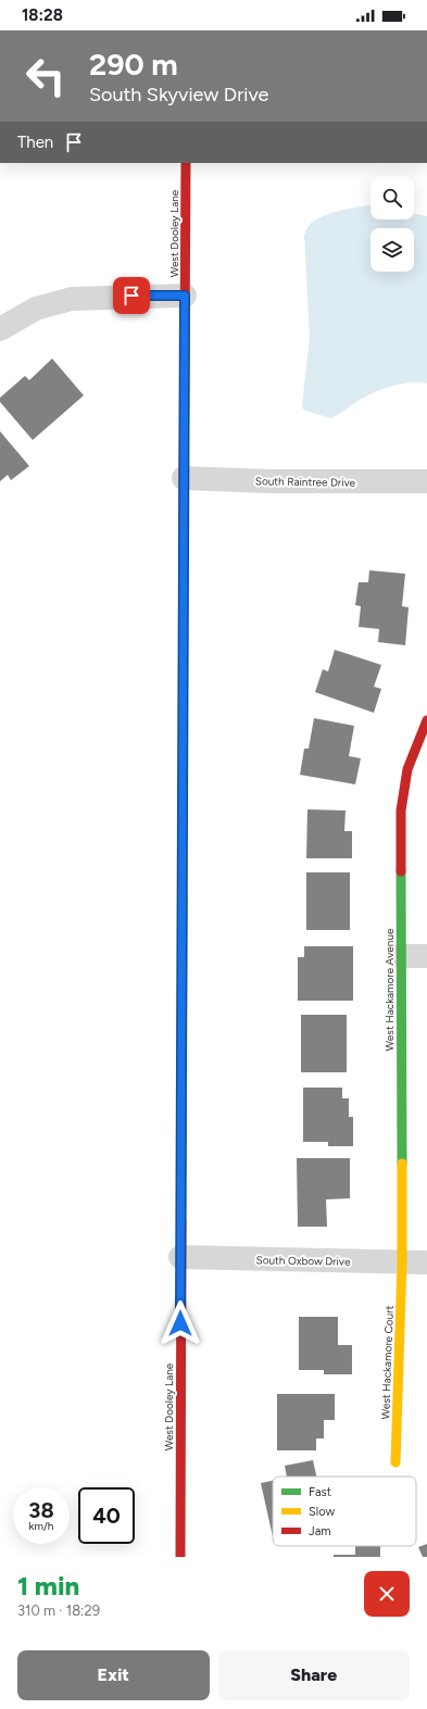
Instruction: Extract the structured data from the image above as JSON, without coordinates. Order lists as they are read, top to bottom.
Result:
{
  "streets": {
    "street": [
      "West Dooley Lane",
      "South Raintree Drive",
      "West Hackamore Avenue",
      "South Oxbow Drive",
      "West Hackamore Court"
    ]
  },
  "crossings": [
    ["West Dooley Lane", "South Raintree Drive"],
    ["West Dooley Lane", "South Oxbow Drive"],
    ["West Hackamore Avenue", "South Oxbow Drive"],
    ["West Hackamore Avenue", "West Hackamore Court"],
    ["South Oxbow Drive", "West Hackamore Court"]
  ],
  "legend": ["Fast", "Slow", "Jam"],
  "page": {
    "status": "18:28",
    "turn": ["290 m", "South Skyview Drive"],
    "then": "Then",
    "speed": "38 km/h",
    "limit": "40",
    "heading": ["1 min", "310 m · 18:29"],
    "buttons": ["Exit", "Share"]
  }
}
